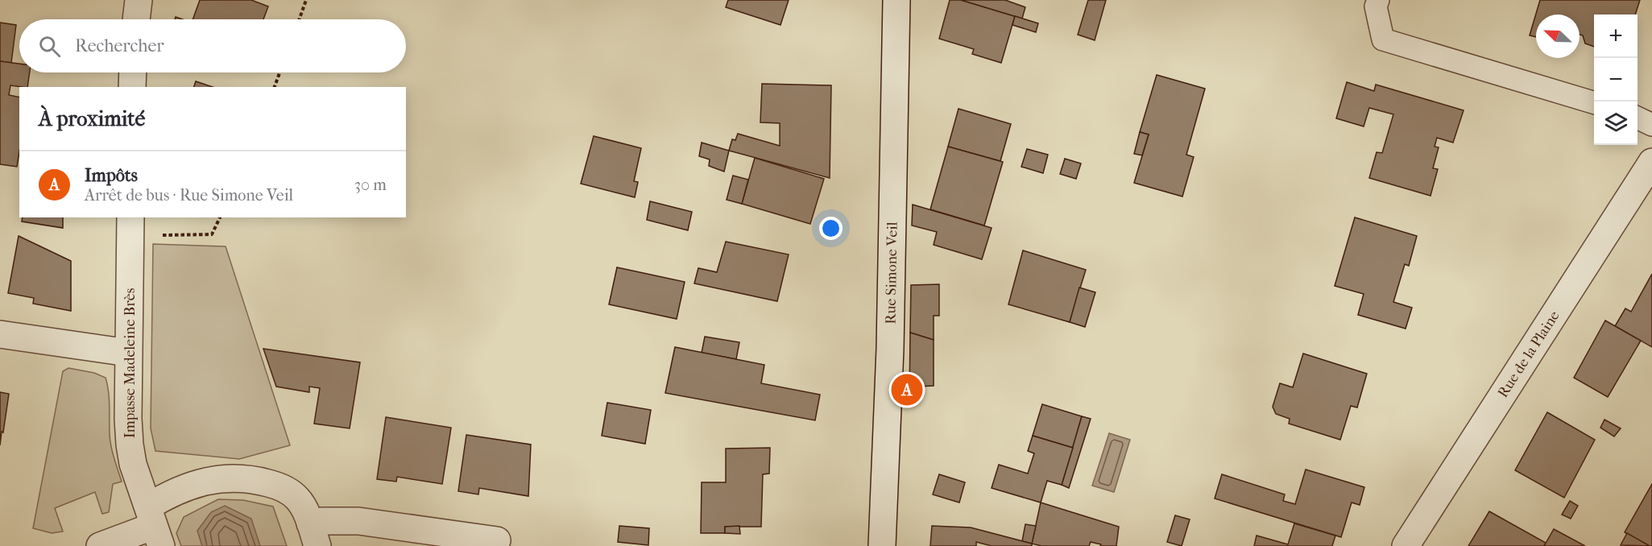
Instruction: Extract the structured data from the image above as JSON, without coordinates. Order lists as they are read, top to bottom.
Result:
{
  "streets": {
    "street": ["Rue Simone Veil", "Rue de la Plaine", "Impasse Madeleine Brès"]
  },
  "north": "top left",
  "page": {
    "map_buttons": ["+", "−"],
    "search": "Rechercher",
    "heading": "À proximité",
    "list": [
      {
        "mark": "A",
        "name": "Impôts",
        "note": "Arrêt de bus · Rue Simone Veil",
        "value": "30 m"
      }
    ],
    "pins": "A"
  }
}
